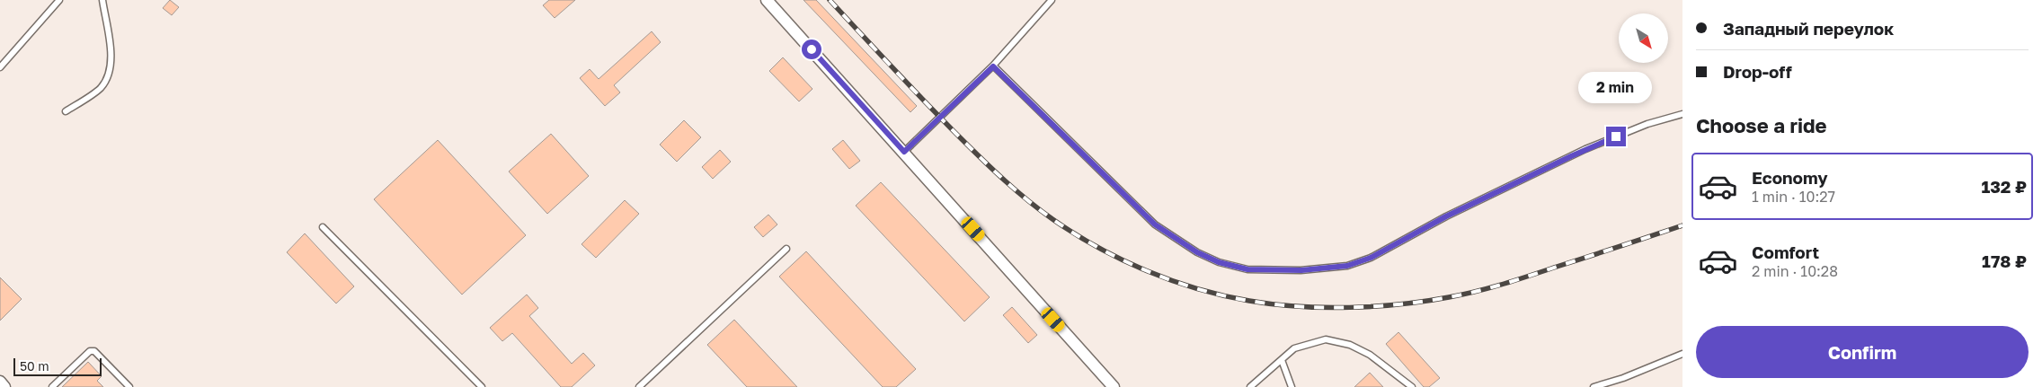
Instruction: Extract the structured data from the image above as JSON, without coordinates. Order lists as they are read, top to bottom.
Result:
{
  "scale_bar": "50 m",
  "north": "bottom right",
  "page": {
    "banner": ["Западный переулок", "Drop-off"],
    "bubble": "2 min",
    "heading": "Choose a ride",
    "list": [
      {
        "name": "Economy",
        "note": "1 min · 10:27",
        "value": "132 ₽"
      },
      {
        "name": "Comfort",
        "note": "2 min · 10:28",
        "value": "178 ₽"
      }
    ],
    "buttons": "Confirm",
    "scale": "50 m"
  }
}
